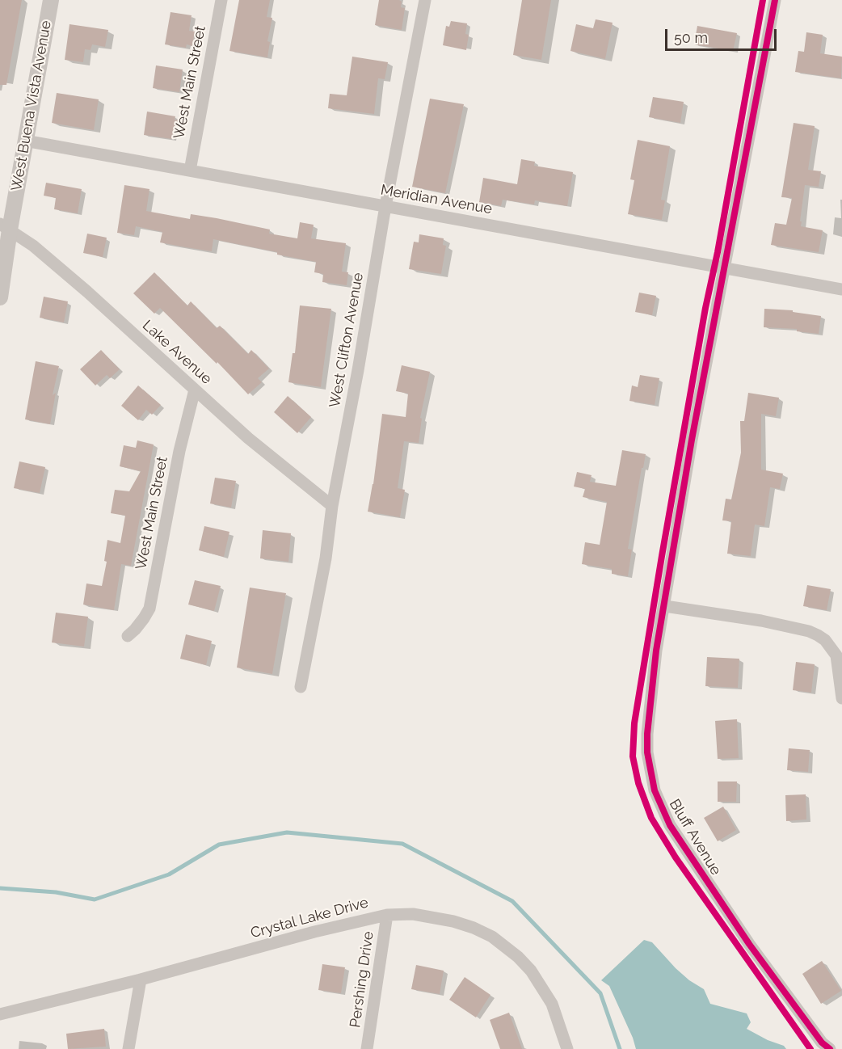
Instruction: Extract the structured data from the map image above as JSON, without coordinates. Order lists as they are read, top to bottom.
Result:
{
  "streets": {
    "street": [
      "West Main Street",
      "West Buena Vista Avenue",
      "Meridian Avenue",
      "West Clifton Avenue",
      "Lake Avenue",
      "Bluff Avenue",
      "Crystal Lake Drive",
      "Pershing Drive"
    ]
  },
  "crossings": [
    ["West Main Street", "Meridian Avenue"],
    ["West Main Street", "Lake Avenue"],
    ["West Buena Vista Avenue", "Meridian Avenue"],
    ["West Buena Vista Avenue", "Lake Avenue"],
    ["Meridian Avenue", "West Clifton Avenue"],
    ["Meridian Avenue", "Bluff Avenue"],
    ["West Clifton Avenue", "Lake Avenue"],
    ["Crystal Lake Drive", "Pershing Drive"]
  ],
  "scale_bar": "50 m"
}
